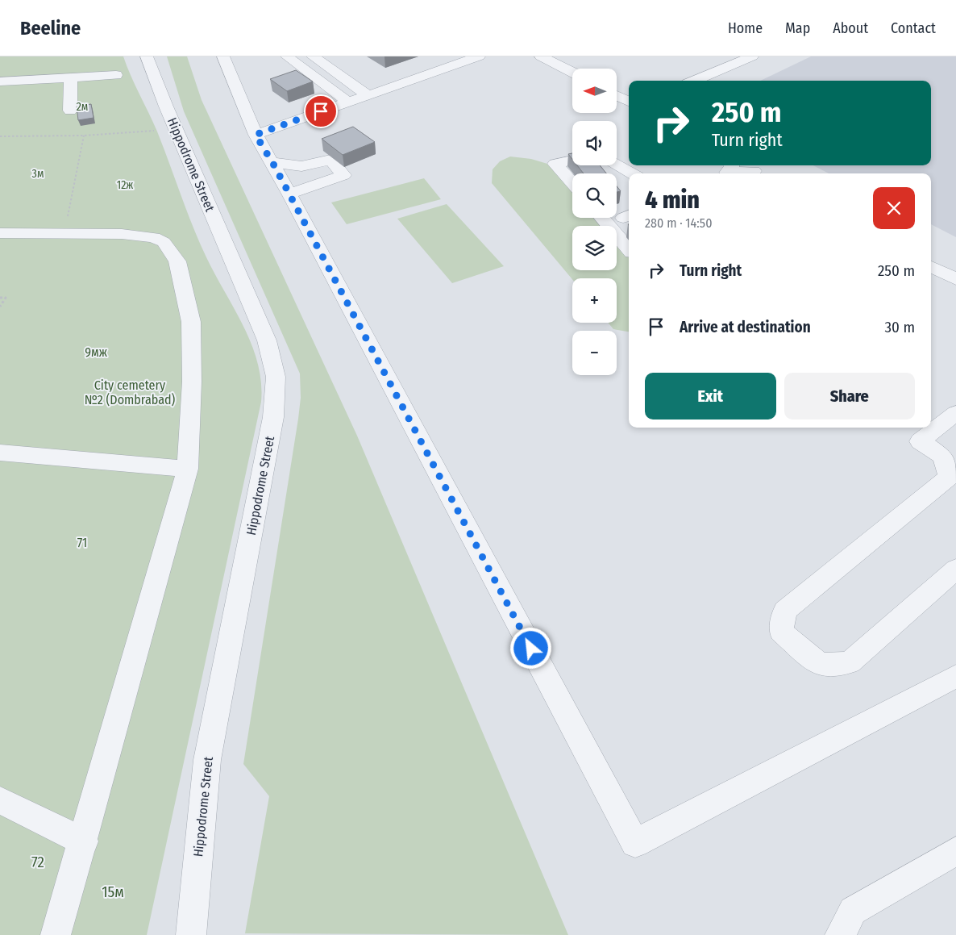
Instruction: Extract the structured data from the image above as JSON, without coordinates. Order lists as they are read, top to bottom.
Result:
{
  "streets": {
    "street": ["Hippodrome Street"]
  },
  "parks": [
    "2м",
    "3м",
    "12ж",
    "9мж",
    "City cemetery №2 (Dombrabad)",
    "71",
    "72",
    "15м"
  ],
  "north": "left",
  "page": {
    "header": "Beeline",
    "nav": [
      "Home",
      "Map",
      "About",
      "Contact"
    ],
    "map_buttons": ["+", "−"],
    "turn": ["250 m", "Turn right"],
    "heading": ["4 min", "280 m · 14:50"],
    "list": [
      {
        "name": "Turn right",
        "value": "250 m"
      },
      {
        "name": "Arrive at destination",
        "value": "30 m"
      }
    ],
    "buttons": ["Exit", "Share"]
  }
}
